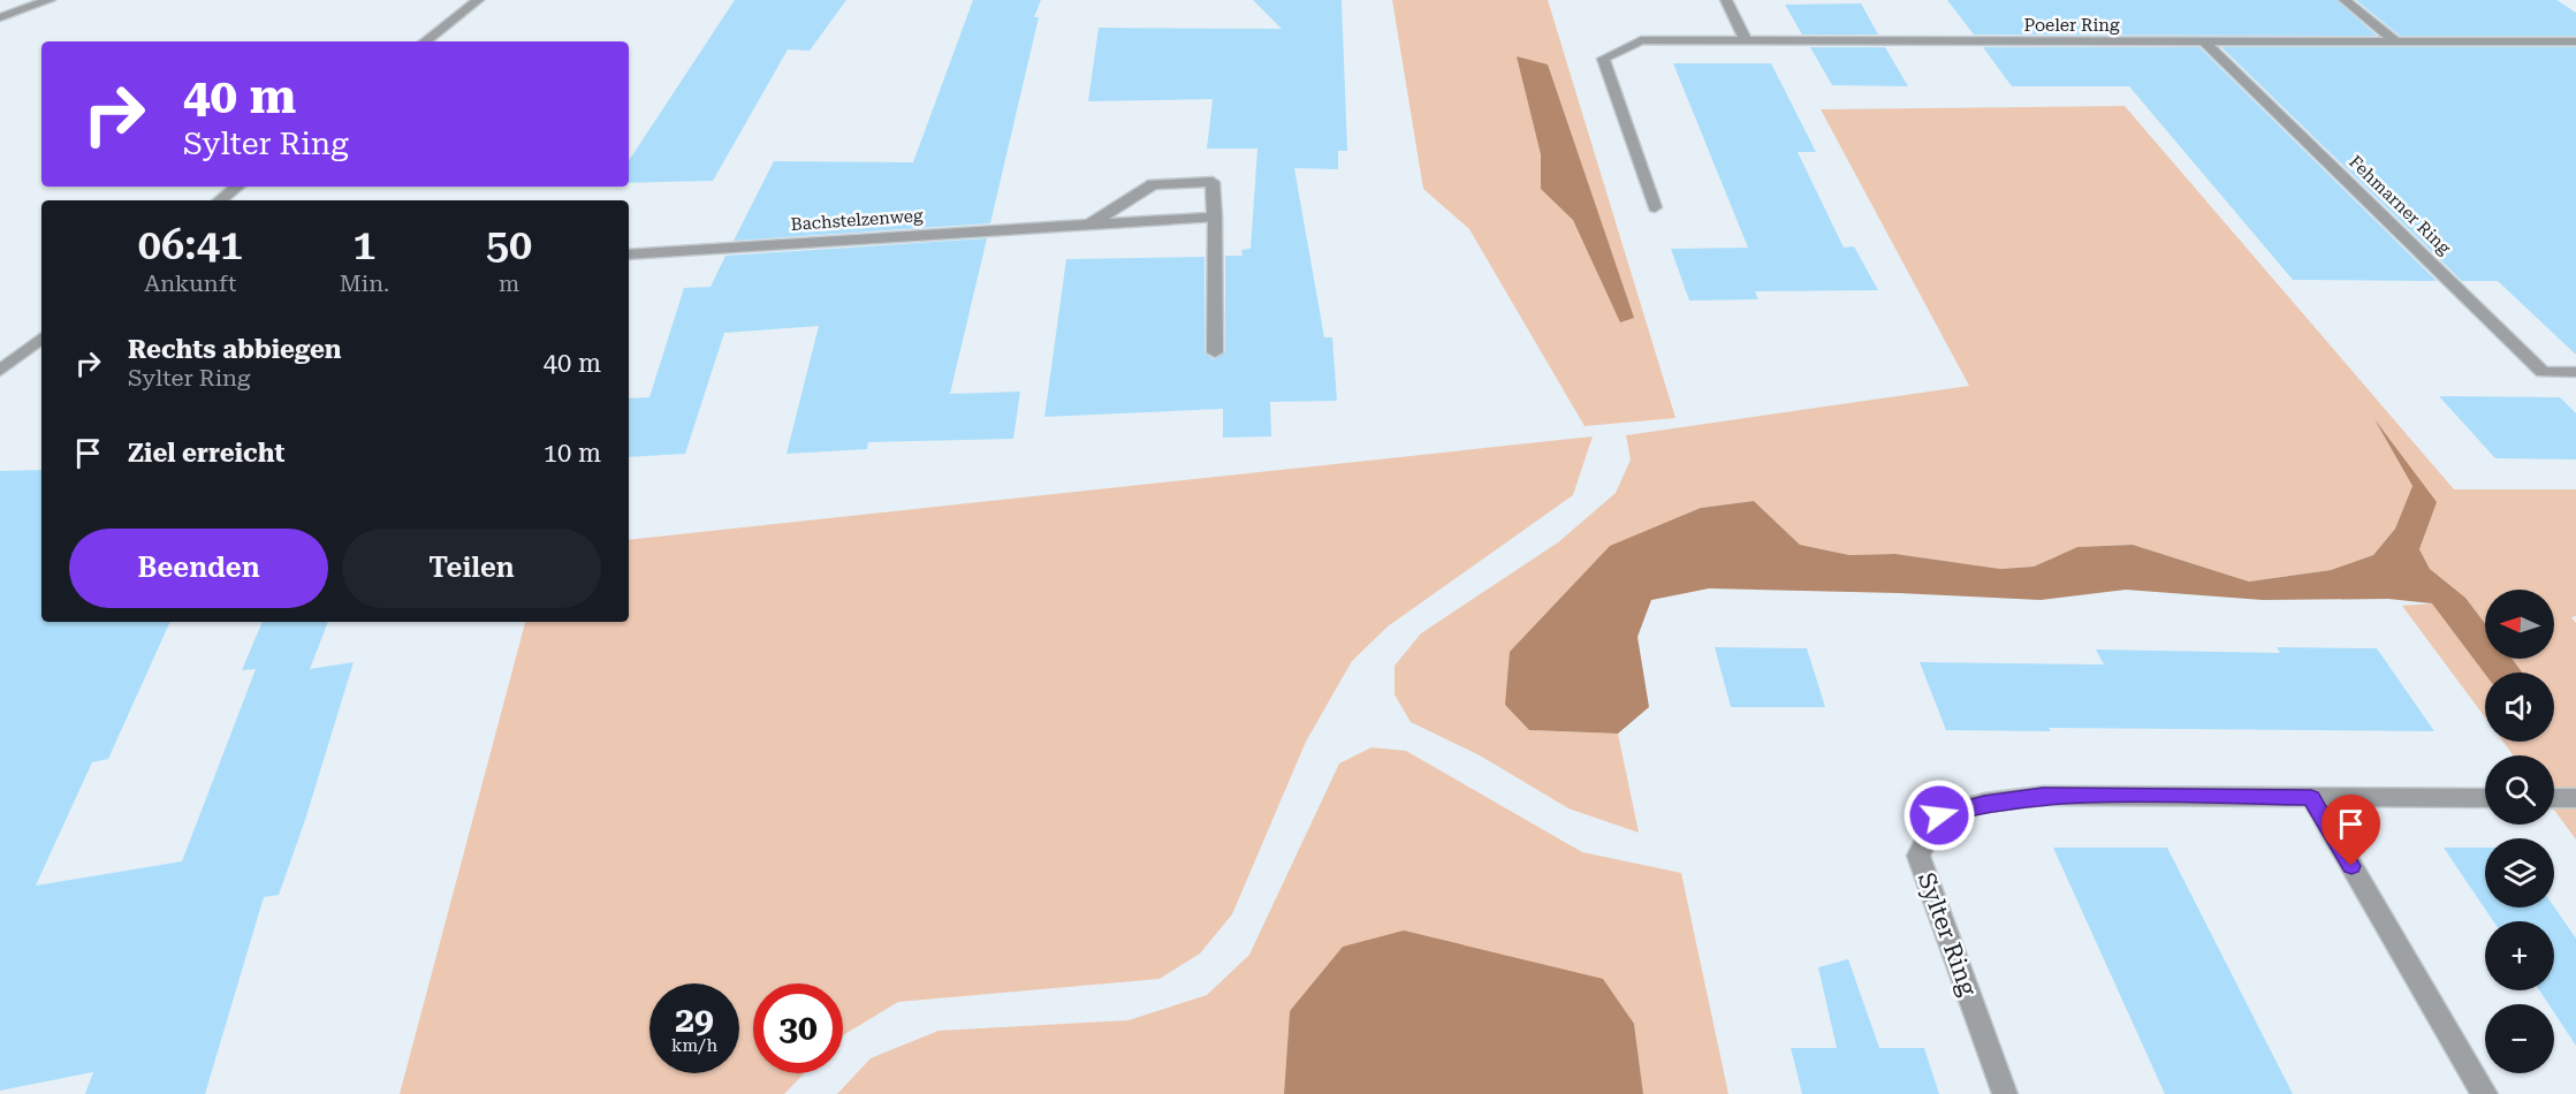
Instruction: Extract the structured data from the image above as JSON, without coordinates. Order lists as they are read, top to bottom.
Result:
{
  "streets": {
    "street": [
      "Poeler Ring",
      "Fehmarner Ring",
      "Bachstelzenweg",
      "Sylter Ring"
    ]
  },
  "crossings": [
    ["Poeler Ring", "Fehmarner Ring"]
  ],
  "north": "left",
  "page": {
    "turn": ["40 m", "Sylter Ring"],
    "eta": [
      "06:41",
      "Ankunft",
      "1",
      "Min.",
      "50",
      "m"
    ],
    "list": [
      {
        "name": "Rechts abbiegen",
        "note": "Sylter Ring",
        "value": "40 m"
      },
      {
        "name": "Ziel erreicht",
        "value": "10 m"
      }
    ],
    "buttons": ["Beenden", "Teilen"],
    "map_buttons": ["+", "−"],
    "speed": "29 km/h",
    "limit": "30"
  }
}
